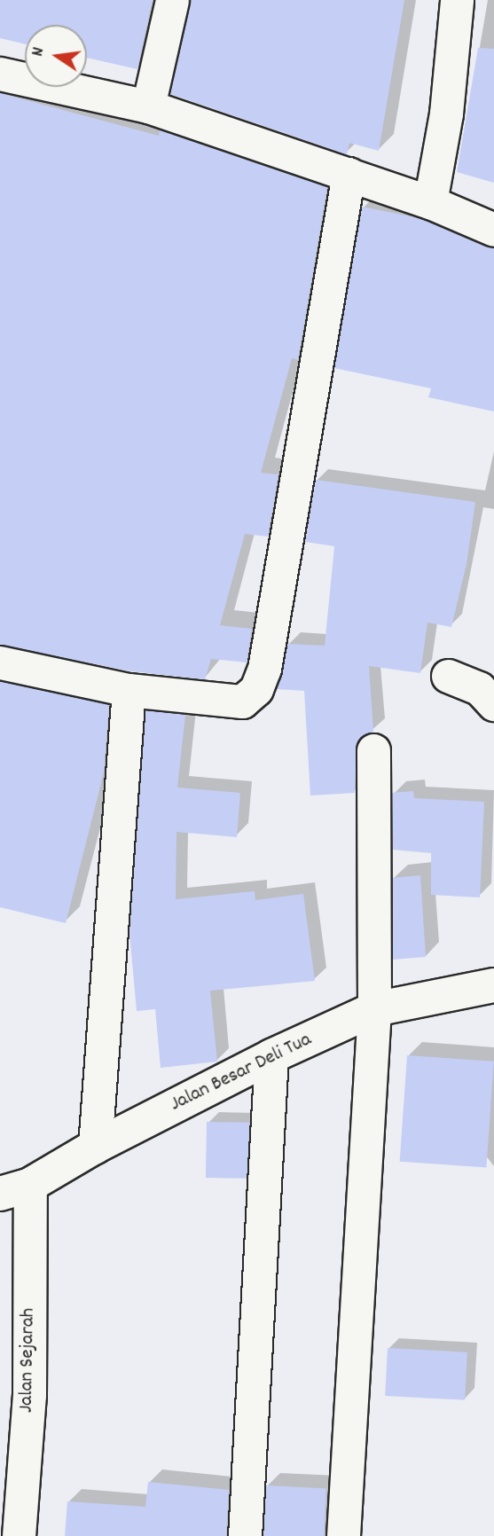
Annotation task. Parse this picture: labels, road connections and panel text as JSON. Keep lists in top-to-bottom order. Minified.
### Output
{"streets":{"main road":["Jalan Besar Deli Tua"],"street":["Jalan Sejarah"]},"crossings":[["Jalan Besar Deli Tua","Jalan Sejarah"]],"north":"left"}
